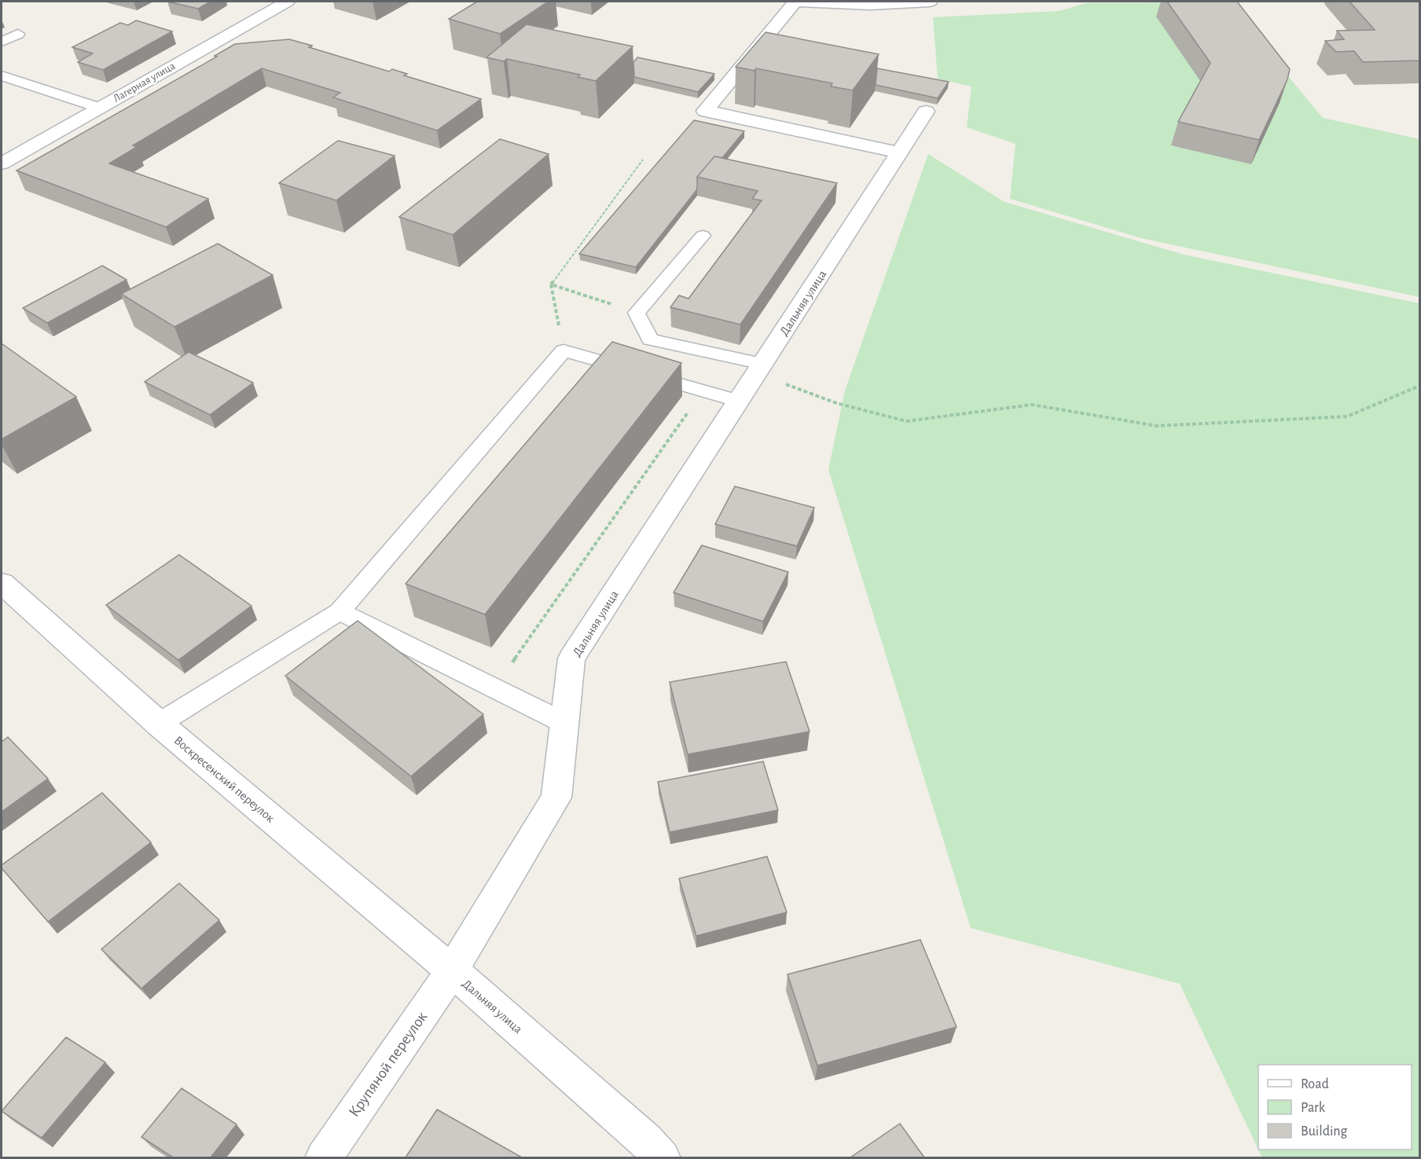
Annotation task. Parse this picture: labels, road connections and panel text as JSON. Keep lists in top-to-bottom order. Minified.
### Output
{"streets":{"street":["Лагерная улица","Дальняя улица","Воскресенский переулок","Крупяной переулок"]},"crossings":[["Дальняя улица","Воскресенский переулок"],["Дальняя улица","Крупяной переулок"],["Воскресенский переулок","Крупяной переулок"]],"legend":["Road","Park","Building"]}
